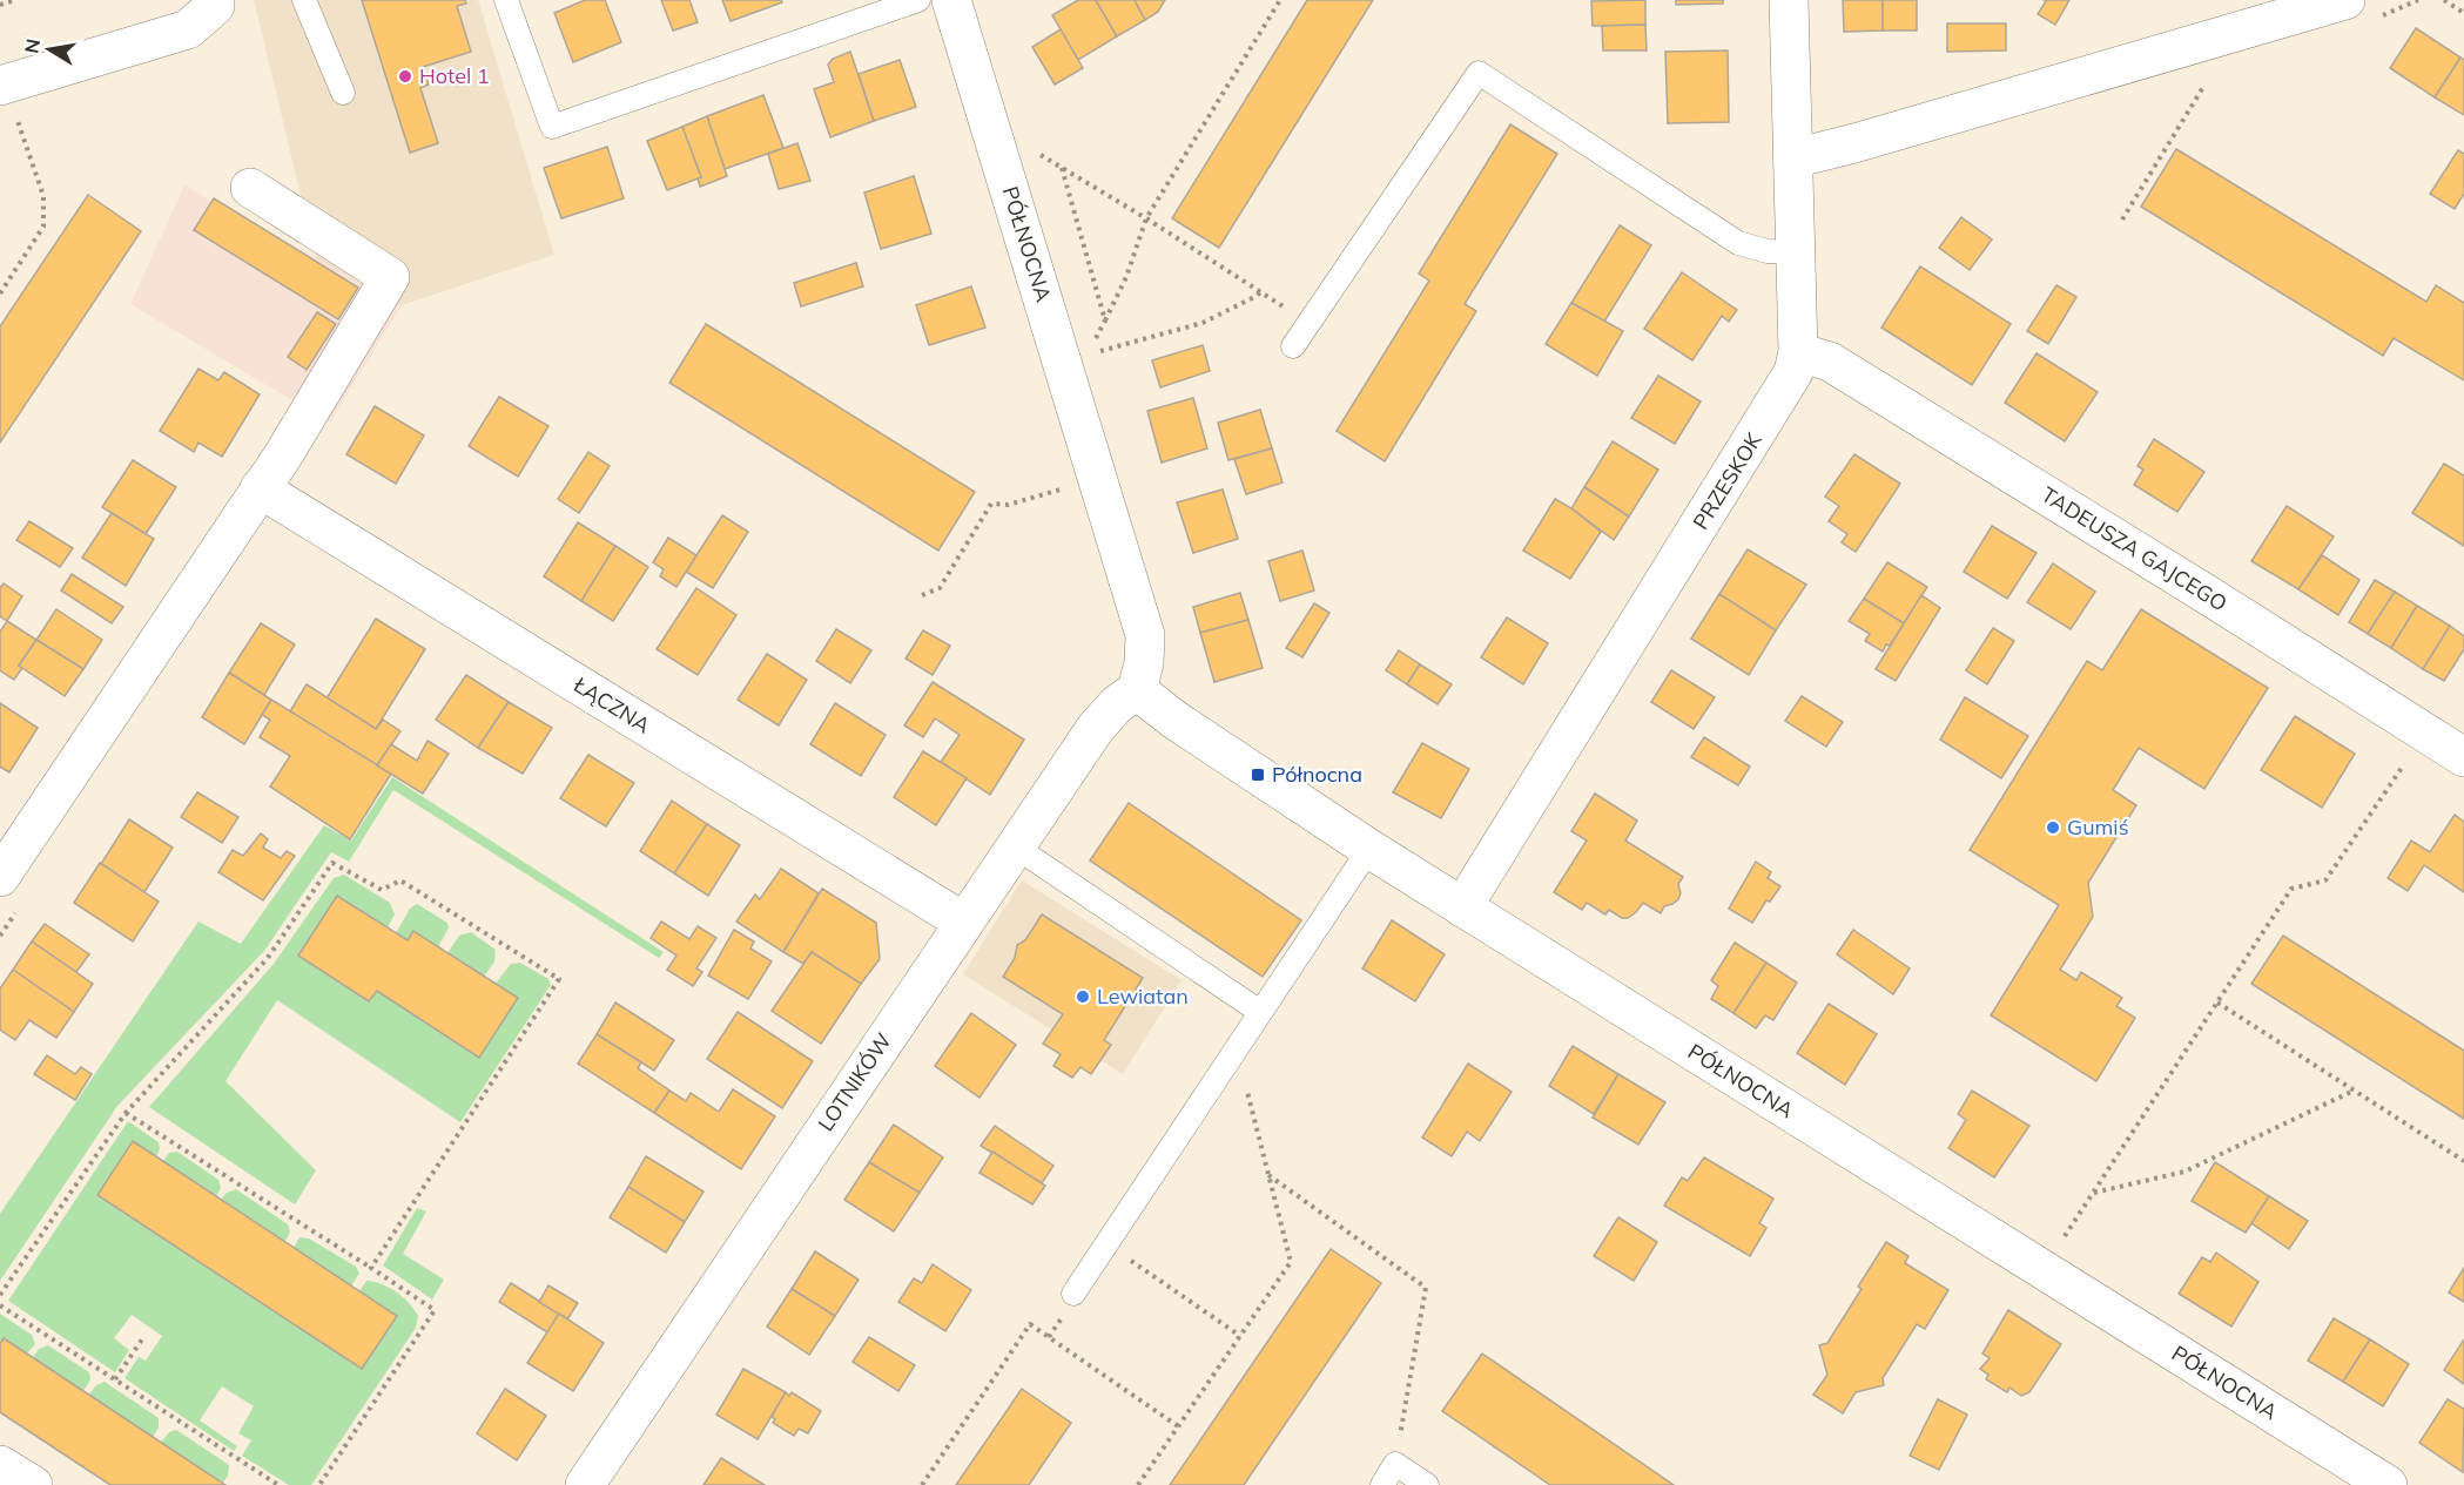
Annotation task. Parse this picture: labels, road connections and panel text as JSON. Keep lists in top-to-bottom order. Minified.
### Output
{"streets":{"street":["PÓŁNOCNA","PRZESKOK","TADEUSZA GAJCEGO","ŁĄCZNA","LOTNIKÓW"]},"crossings":[["PÓŁNOCNA","PRZESKOK"],["PÓŁNOCNA","LOTNIKÓW"],["PRZESKOK","TADEUSZA GAJCEGO"],["ŁĄCZNA","LOTNIKÓW"]],"places":{"other":["Hotel 1","Gumiś","Lewiatan"],"transit":["Północna"]},"north":"left"}
